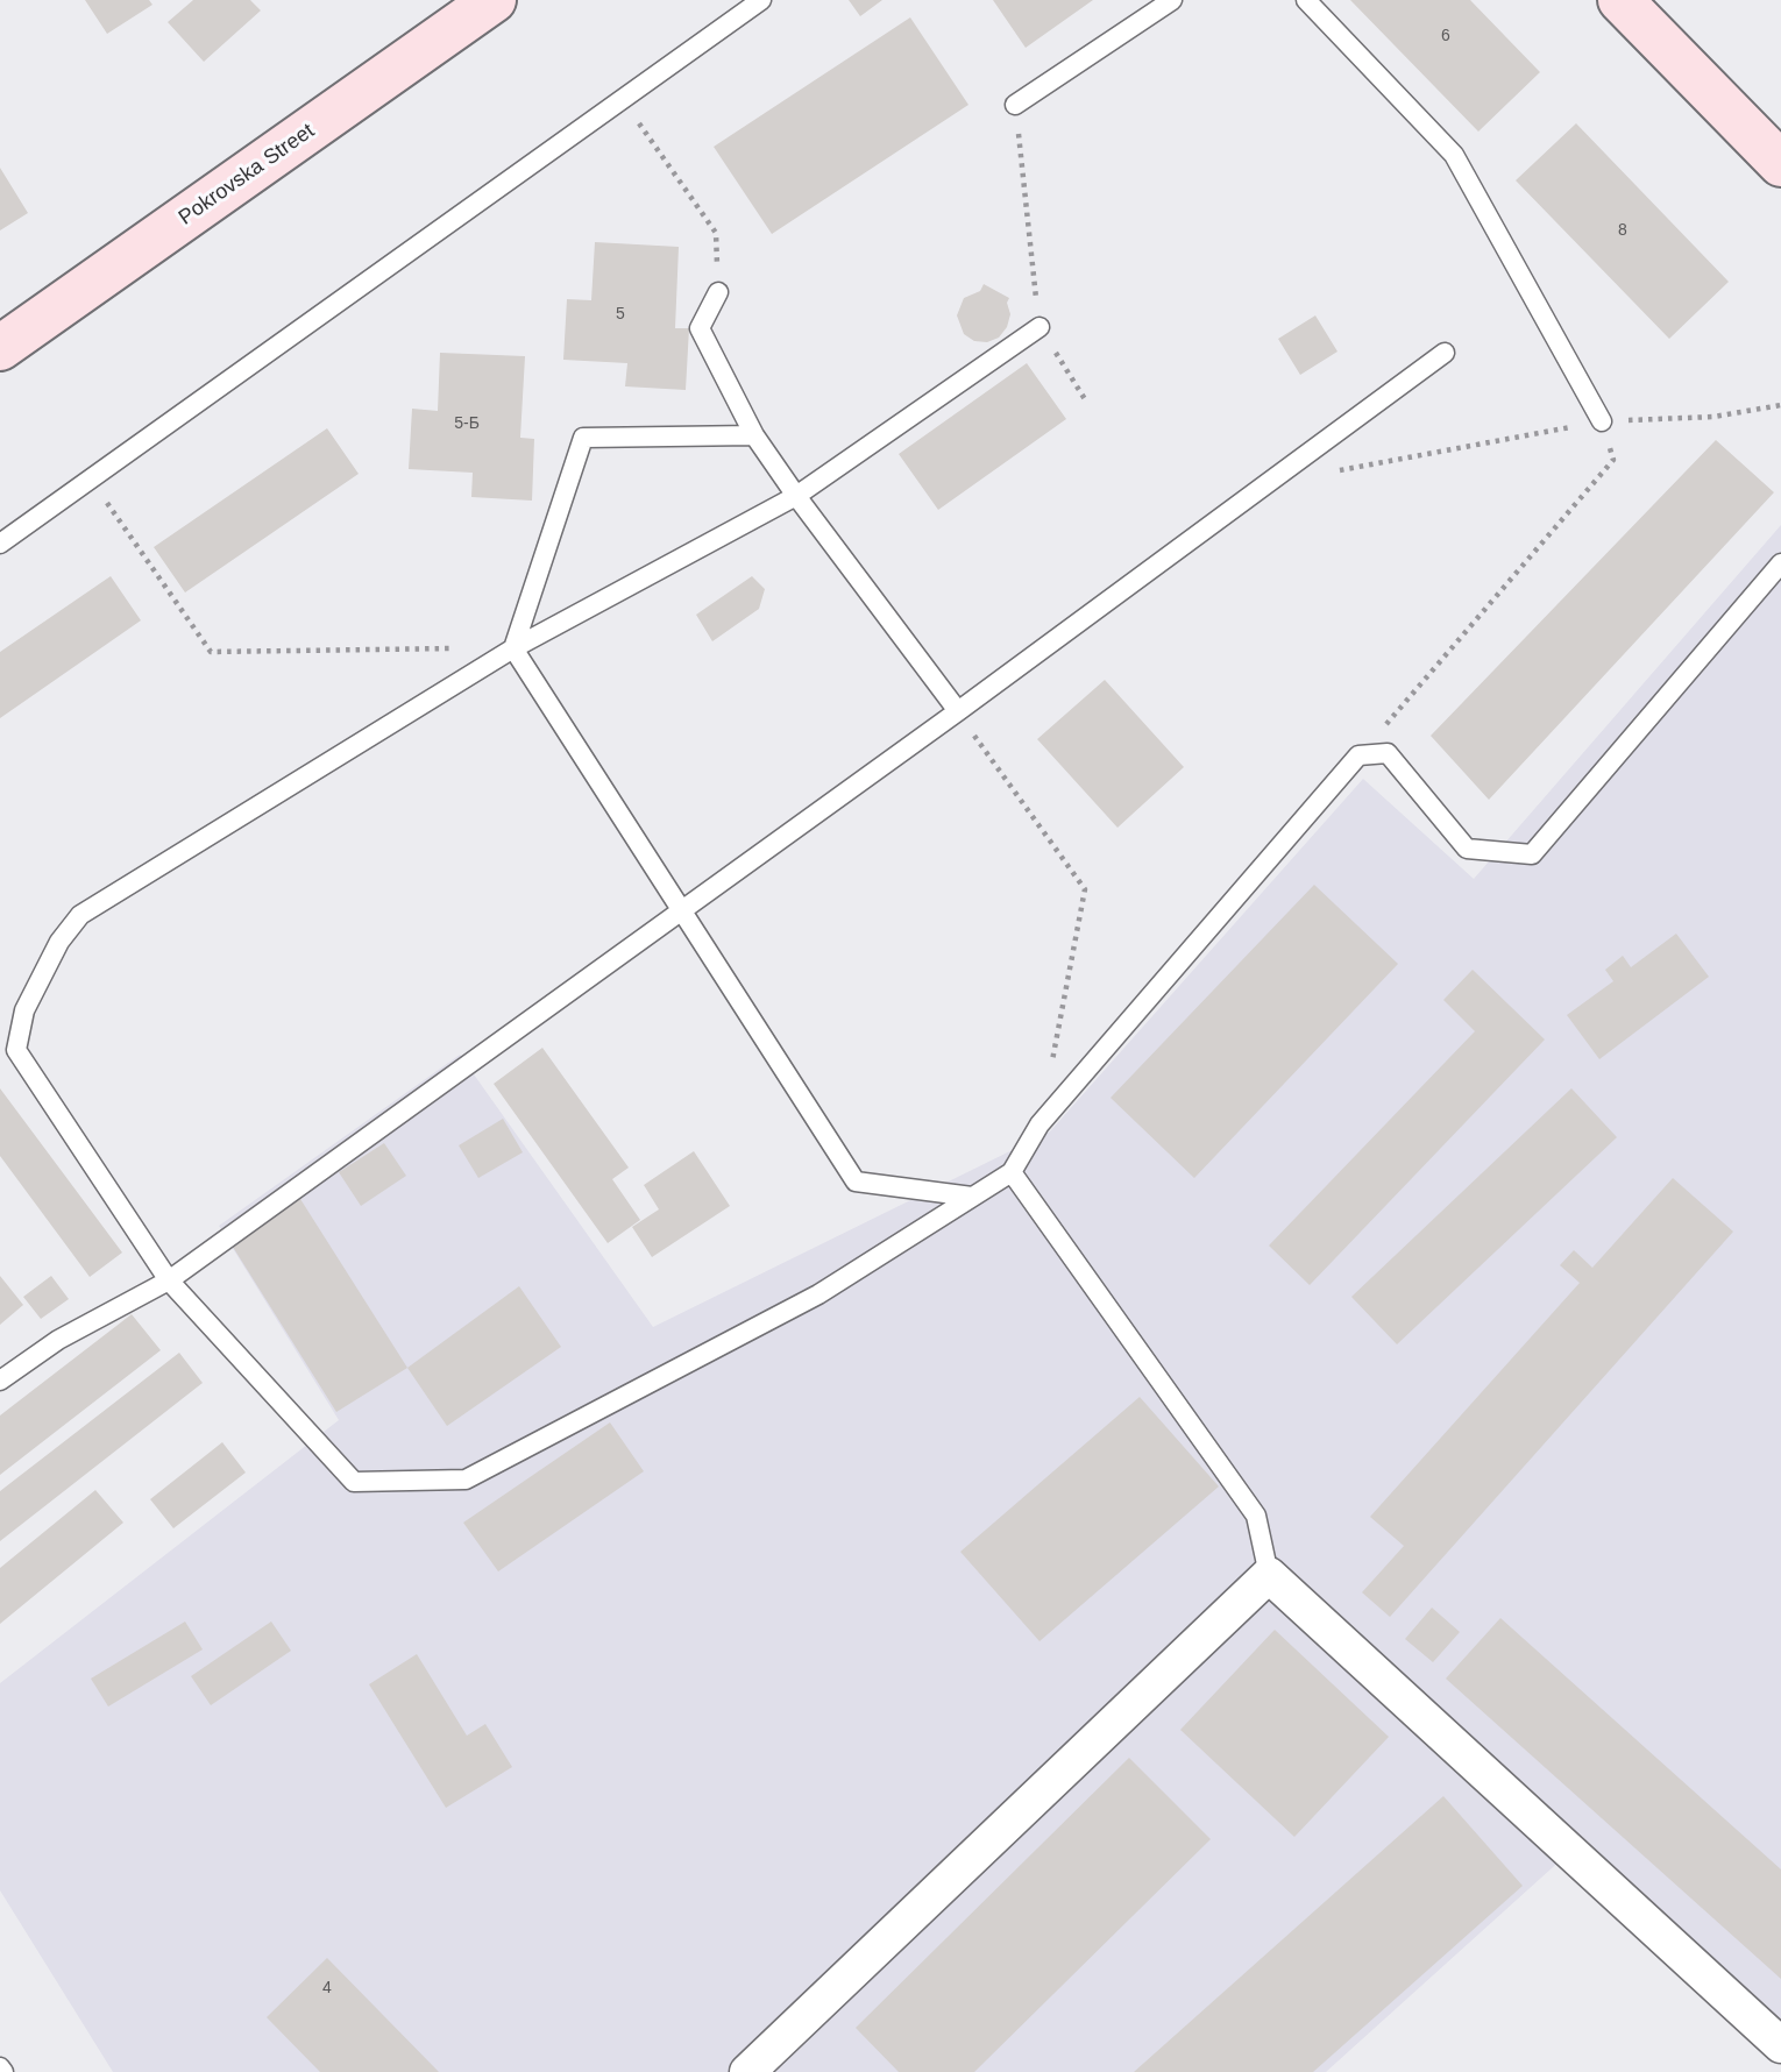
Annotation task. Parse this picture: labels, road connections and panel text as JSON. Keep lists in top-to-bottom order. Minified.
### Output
{"streets":{"street":["Pokrovska Street"]},"house_numbers":["6","8","5","5-Б","4"]}
